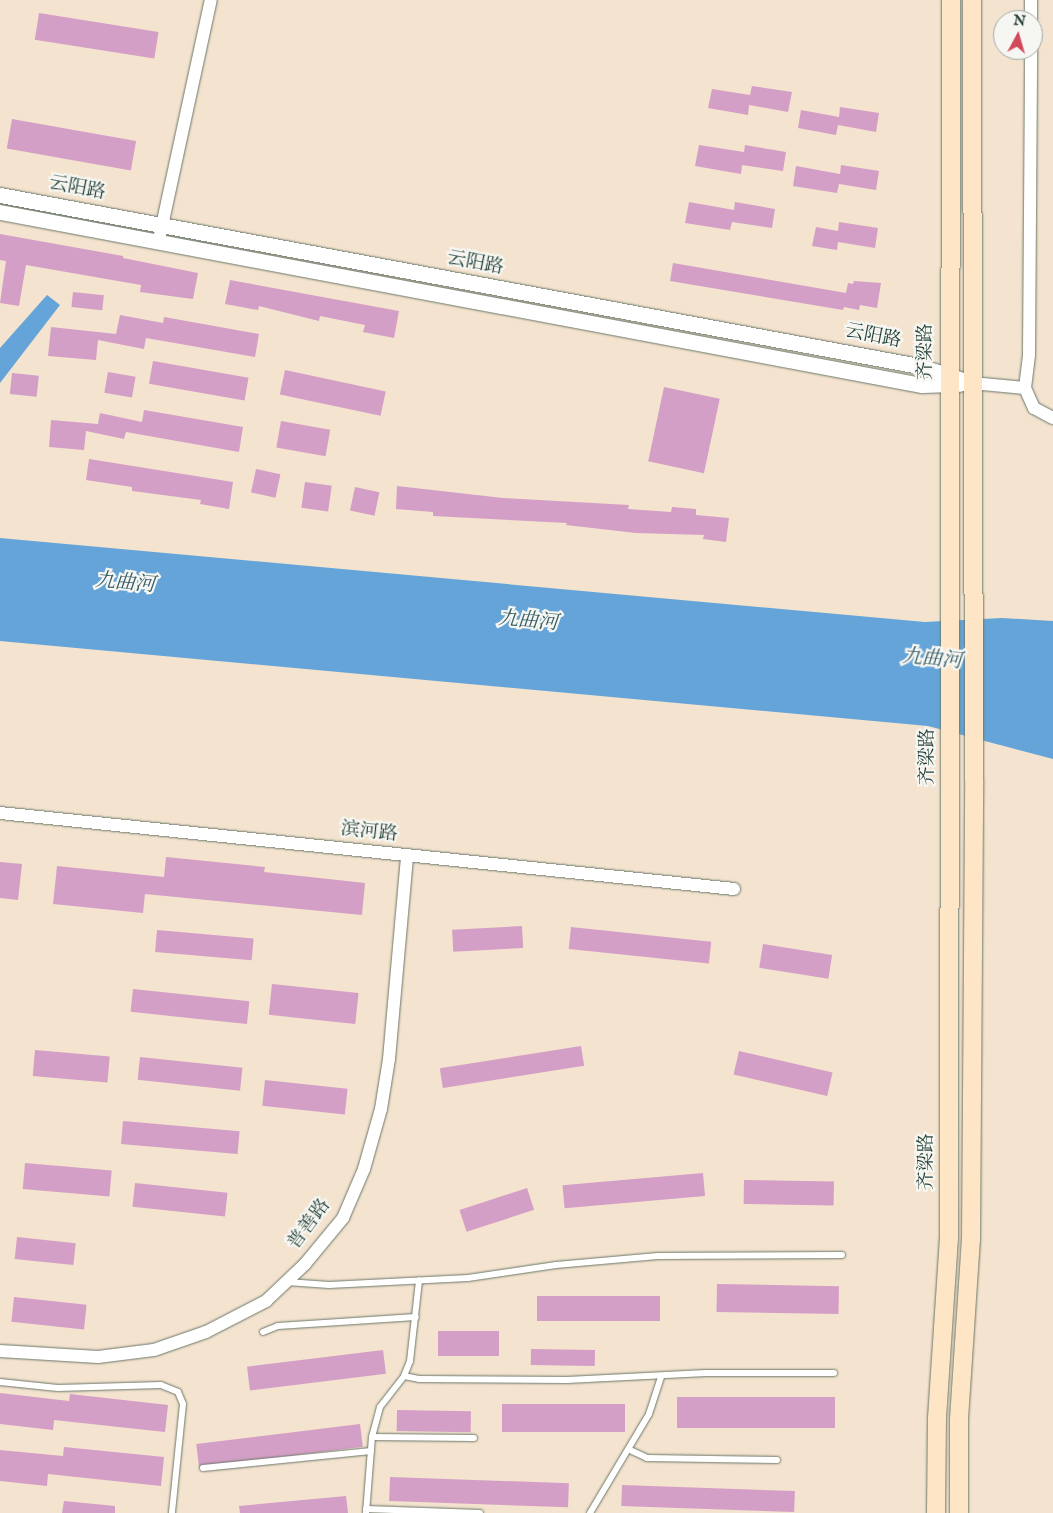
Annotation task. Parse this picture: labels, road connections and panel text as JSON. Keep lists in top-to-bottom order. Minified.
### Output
{"streets":{"main road":["齐梁路"],"street":["云阳路","滨河路","普善路"]},"crossings":[["云阳路","齐梁路"],["滨河路","普善路"]],"water":["九曲河"],"north":"top"}
